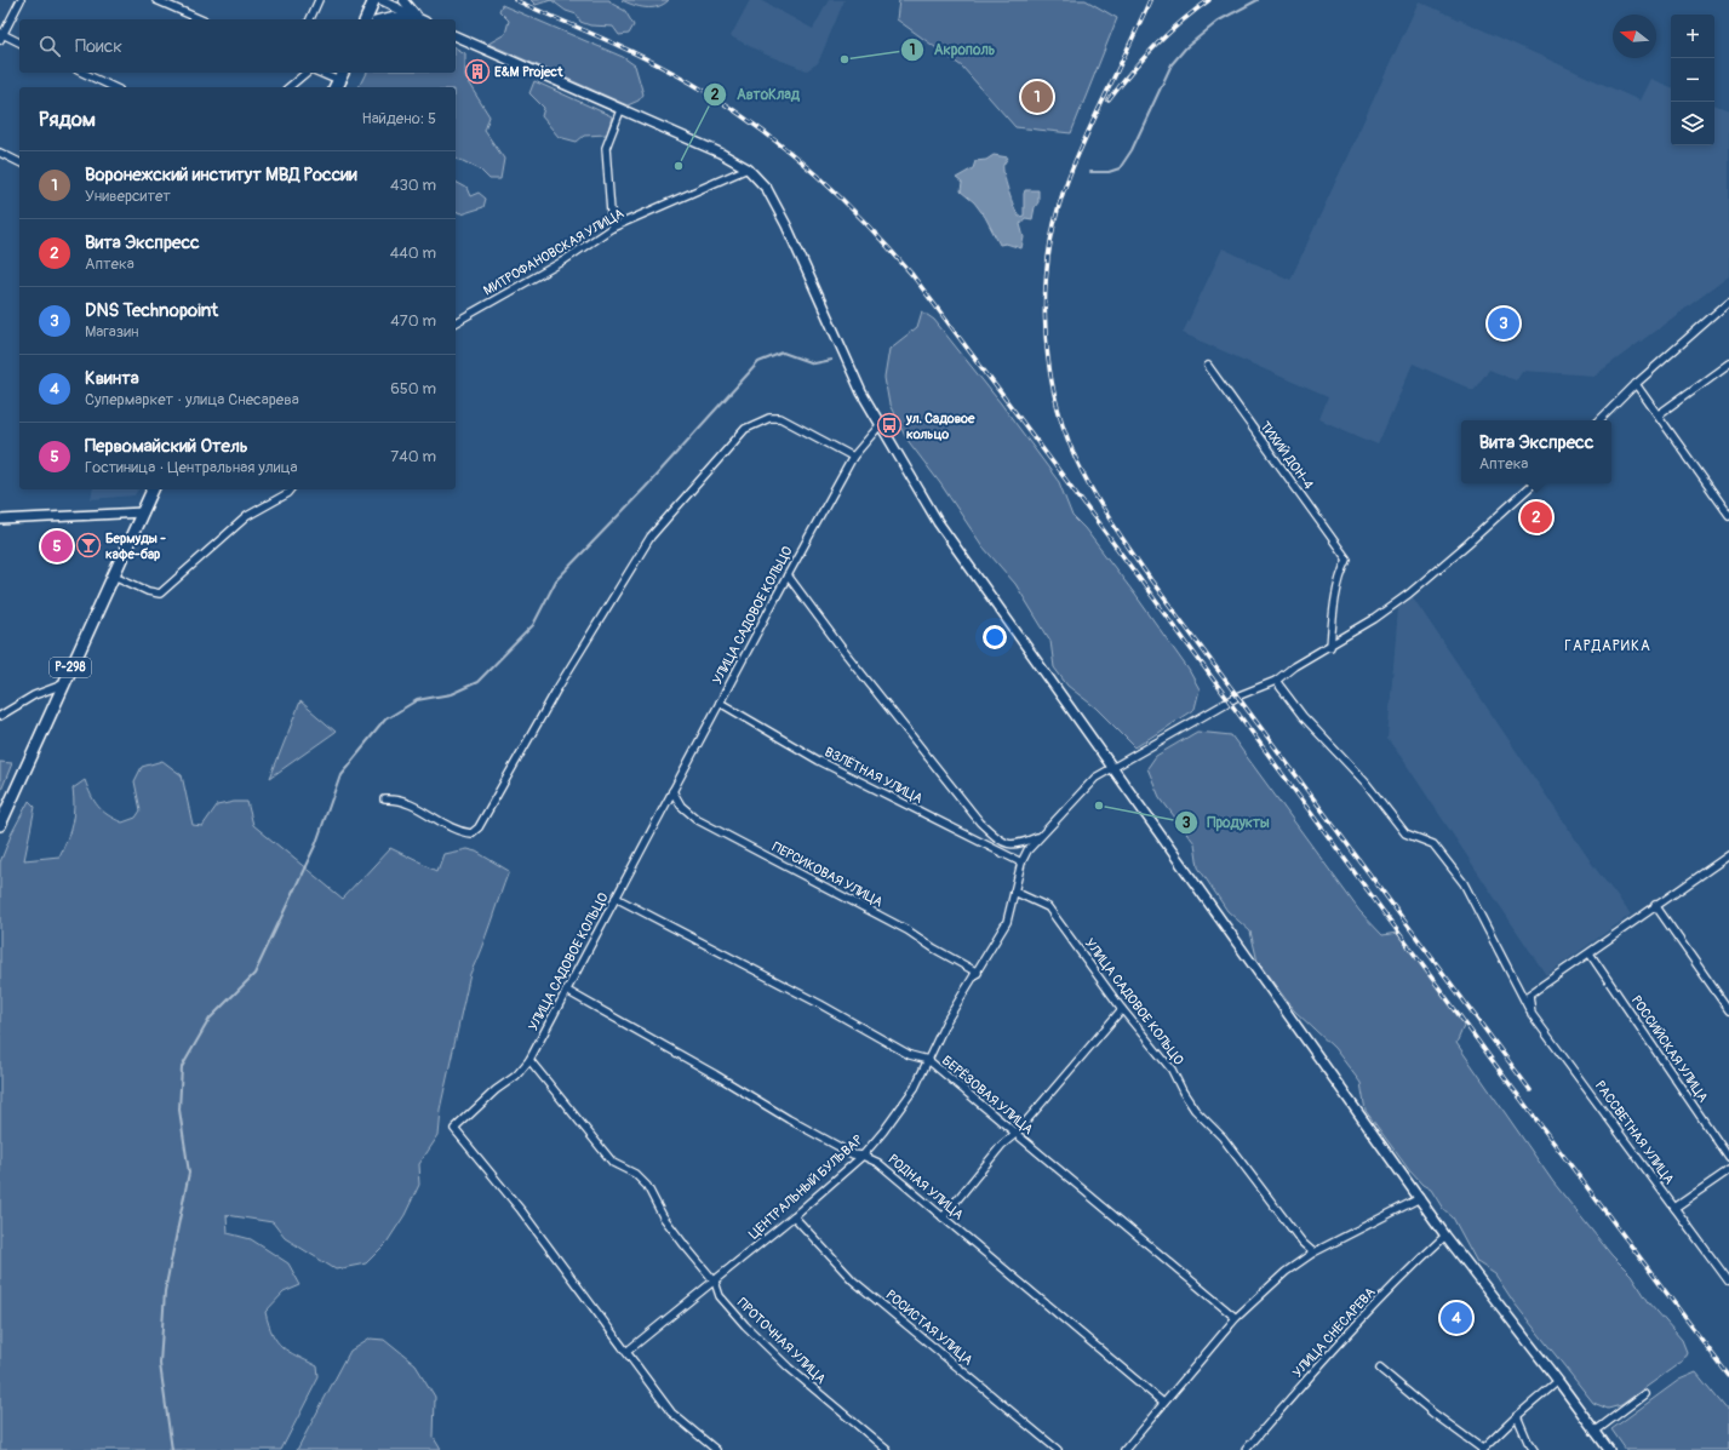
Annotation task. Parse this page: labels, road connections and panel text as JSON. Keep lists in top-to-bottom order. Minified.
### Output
{"streets":{"highway":["Р-298"],"street":["МИТРОФАНОВСКАЯ УЛИЦА","ТИХИЙ ДОН-4","УЛИЦА САДОВОЕ КОЛЬЦО","ВЗЛЁТНАЯ УЛИЦА","ПЕРСИКОВАЯ УЛИЦА","РОССИЙСКАЯ УЛИЦА","БЕРЁЗОВАЯ УЛИЦА","РАССВЕТНАЯ УЛИЦА","ЦЕНТРАЛЬНЫЙ БУЛЬВАР","РОДНАЯ УЛИЦА","РОСИСТАЯ УЛИЦА","УЛИЦА СНЕСАРЕВА","ПРОТОЧНАЯ УЛИЦА"]},"crossings":[["ТИХИЙ ДОН-4","ЦЕНТРАЛЬНЫЙ БУЛЬВАР"],["УЛИЦА САДОВОЕ КОЛЬЦО","ВЗЛЁТНАЯ УЛИЦА"],["УЛИЦА САДОВОЕ КОЛЬЦО","ПЕРСИКОВАЯ УЛИЦА"],["УЛИЦА САДОВОЕ КОЛЬЦО","БЕРЁЗОВАЯ УЛИЦА"],["УЛИЦА САДОВОЕ КОЛЬЦО","ЦЕНТРАЛЬНЫЙ БУЛЬВАР"],["УЛИЦА САДОВОЕ КОЛЬЦО","РОДНАЯ УЛИЦА"],["УЛИЦА САДОВОЕ КОЛЬЦО","ПРОТОЧНАЯ УЛИЦА"],["ВЗЛЁТНАЯ УЛИЦА","ЦЕНТРАЛЬНЫЙ БУЛЬВАР"],["ПЕРСИКОВАЯ УЛИЦА","ЦЕНТРАЛЬНЫЙ БУЛЬВАР"],["РОССИЙСКАЯ УЛИЦА","РАССВЕТНАЯ УЛИЦА"],["БЕРЁЗОВАЯ УЛИЦА","ЦЕНТРАЛЬНЫЙ БУЛЬВАР"],["ЦЕНТРАЛЬНЫЙ БУЛЬВАР","РОДНАЯ УЛИЦА"],["ЦЕНТРАЛЬНЫЙ БУЛЬВАР","РОСИСТАЯ УЛИЦА"],["ЦЕНТРАЛЬНЫЙ БУЛЬВАР","ПРОТОЧНАЯ УЛИЦА"]],"districts":["ГАРДАРИКА"],"places":{"other":["Акрополь","АвтоКлад","Продукты"],"building":["E&M Project"],"bus stop":["ул. Садовое кольцо"],"bar":["Бермуды - кафе-бар"]},"north":"left","page":{"map_buttons":["+","−"],"search":"Поиск","pins":["1","3","2","5","4"],"heading":["Рядом","Найдено: 5"],"list":[{"mark":"1","name":"Воронежский институт МВД России","note":"Университет","value":"430 m"},{"mark":"2","name":"Вита Экспресс","note":"Аптека","value":"440 m"},{"mark":"3","name":"DNS Technopoint","note":"Магазин","value":"470 m"},{"mark":"4","name":"Квинта","note":"Супермаркет · улица Снесарева","value":"650 m"},{"mark":"5","name":"Первомайский Отель","note":"Гостиница · Центральная улица","value":"740 m"}],"popup":["Вита Экспресс","Аптека"]}}
